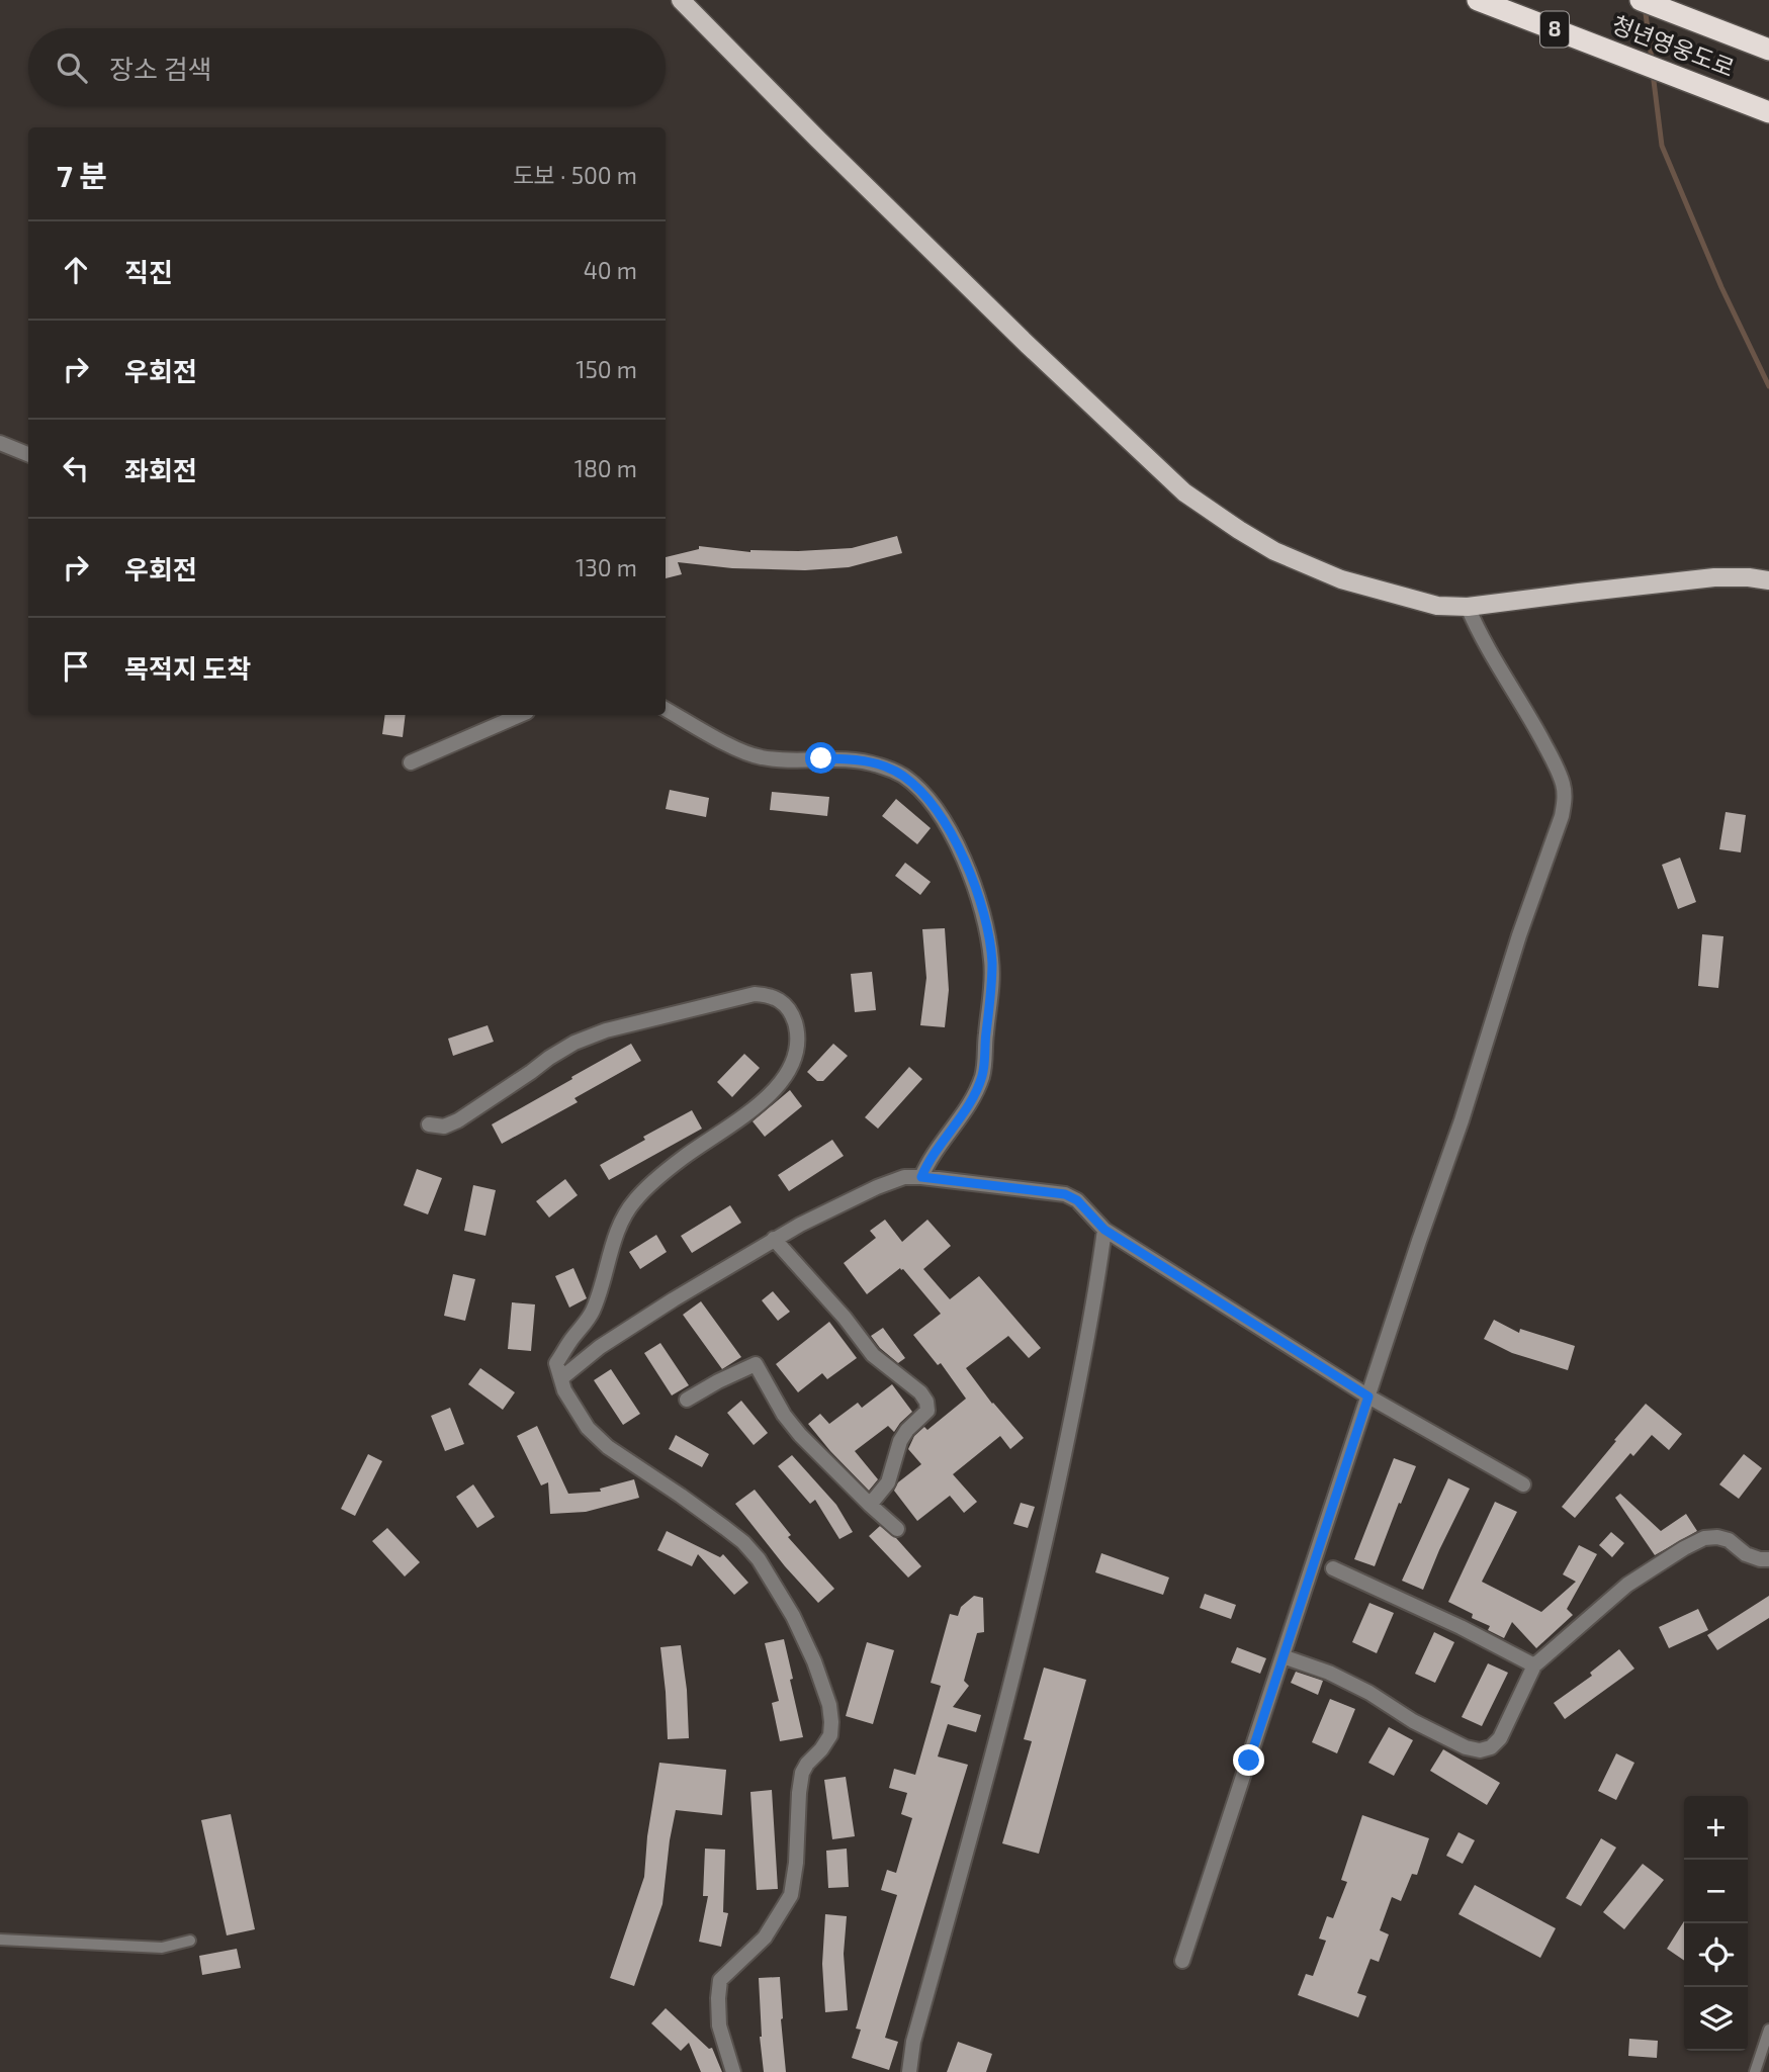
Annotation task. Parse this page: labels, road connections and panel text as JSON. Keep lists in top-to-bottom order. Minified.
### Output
{"streets":{"highway":["8","청년영웅도로"]},"page":{"search":"장소 검색","heading":["7 분","도보 · 500 m"],"list":[["직진","40 m"],["우회전","150 m"],["좌회전","180 m"],["우회전","130 m"],"목적지 도착"],"map_buttons":["+","−"]}}
